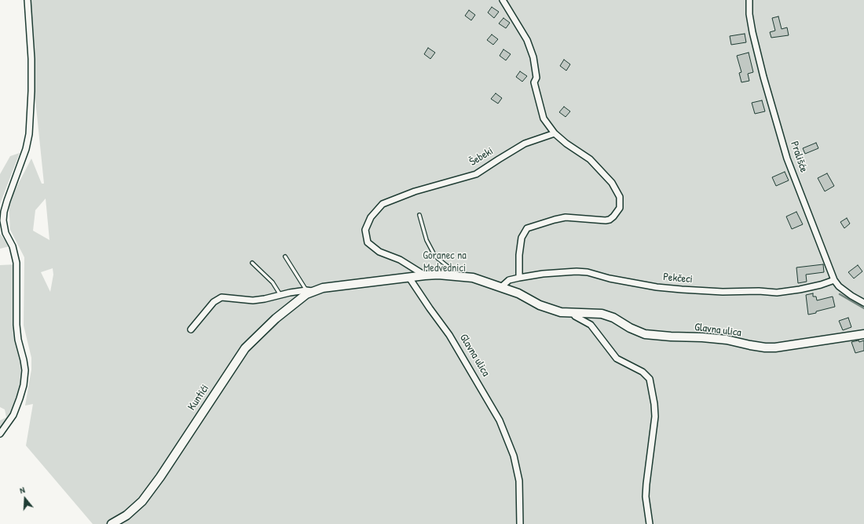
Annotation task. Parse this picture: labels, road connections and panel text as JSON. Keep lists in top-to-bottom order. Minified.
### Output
{"streets":{"street":["Šebeki","Prališće","Pekčeci","Glavna ulica","Kuntići"]},"crossings":[["Šebeki","Glavna ulica"],["Šebeki","Kuntići"],["Prališće","Pekčeci"],["Pekčeci","Glavna ulica"],["Glavna ulica","Kuntići"]],"parks":["Goranec na Medvednici"],"north":"top"}
